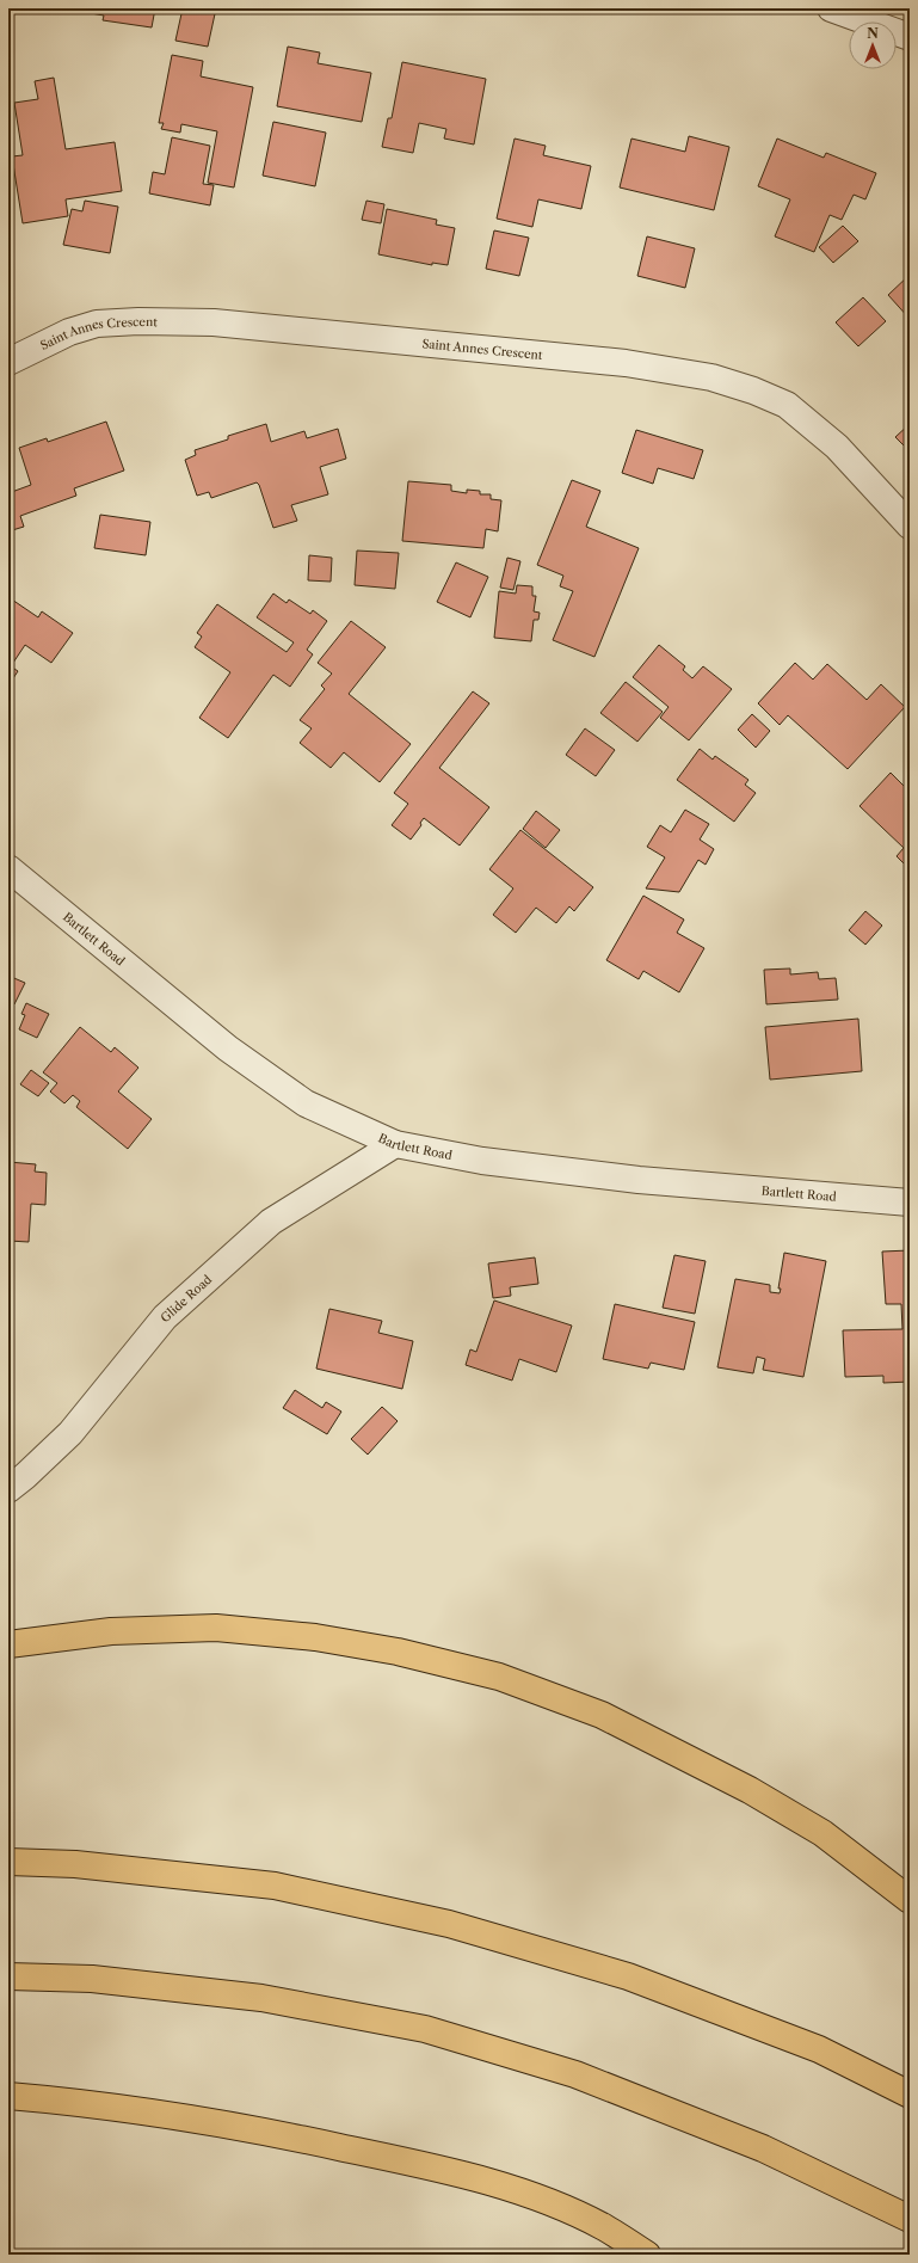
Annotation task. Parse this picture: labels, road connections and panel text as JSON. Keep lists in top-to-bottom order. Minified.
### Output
{"streets":{"street":["Saint Annes Crescent","Bartlett Road","Glide Road"]},"crossings":[["Bartlett Road","Glide Road"]],"north":"top"}
